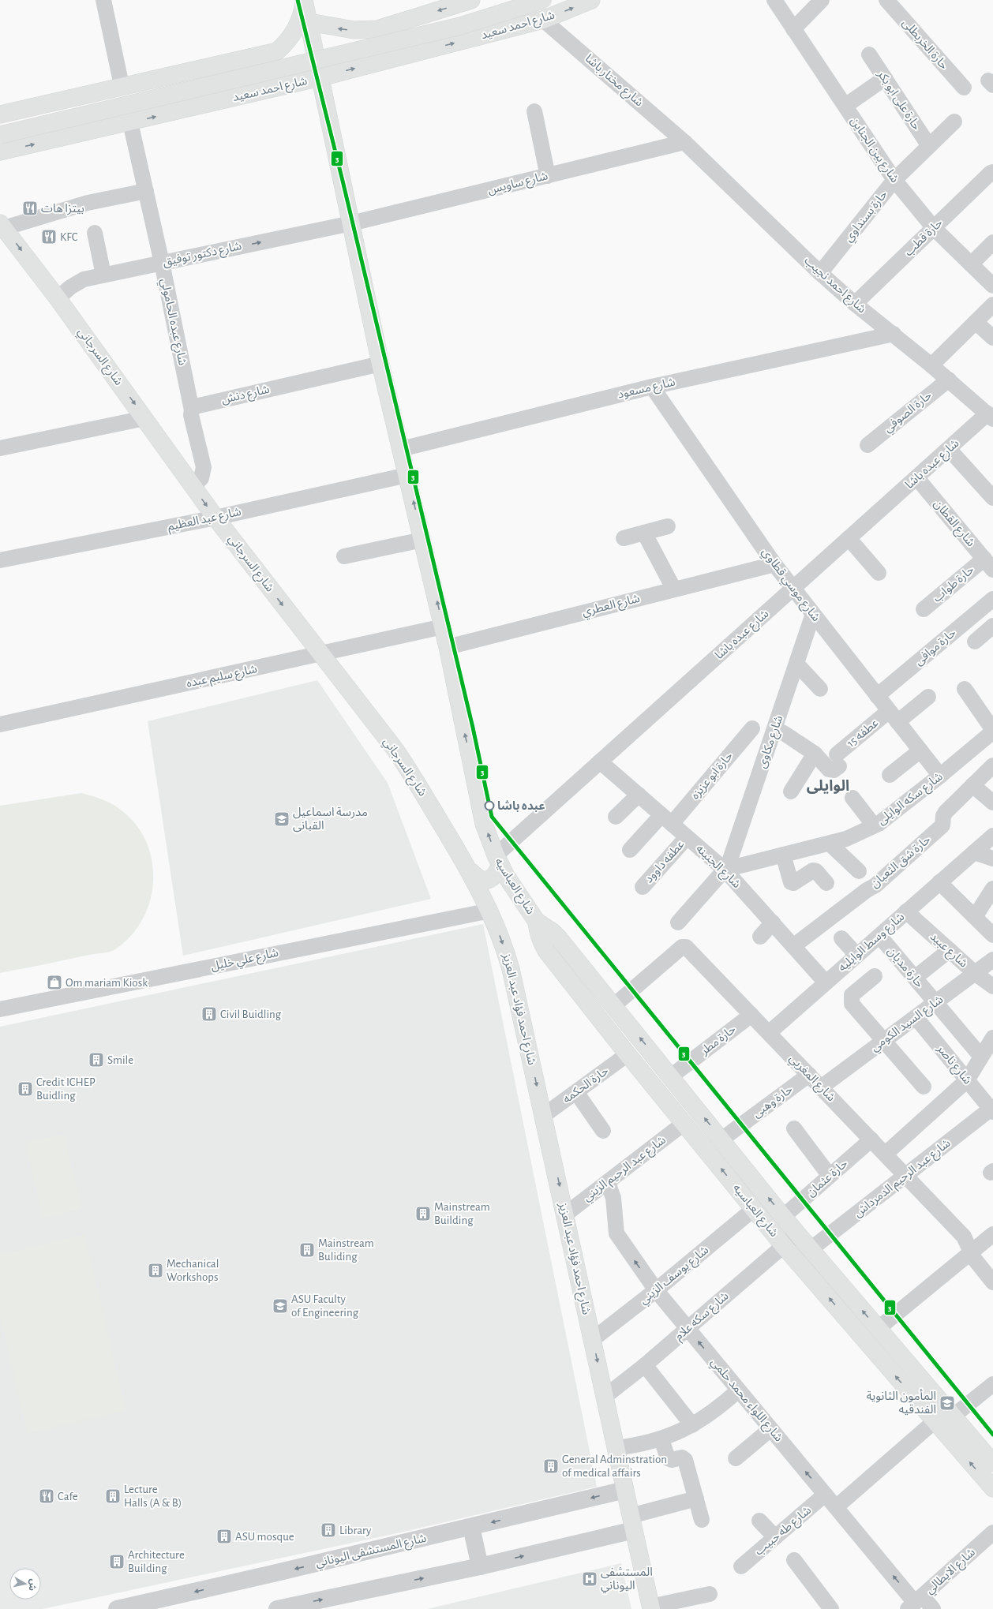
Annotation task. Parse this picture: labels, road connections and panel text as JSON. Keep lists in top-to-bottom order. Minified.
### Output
{"streets":{"main road":["شارع احمد سعيد","شارع السرجاني","شارع العباسيه","شارع احمد فؤاد عبد العزيز"],"street":["حارة الخربطلى","شارع مختار باشا","حارة على ابو بكر","شارع بين الجناين","شارع ساويس","حارة بسنداوي","حارة قطب","شارع دكتور توفيق","شارع احمد نجيب","شارع عبده الحامولي","شارع مسعود","شارع دنش","حارة الصوفي","شارع عبده باشا","شارع عبد العظيم","شارع القطان","حارة طواب","شارع موسي قطاوي","شارع العطري","حارة موافى","شارع سليم عبده","عطفه 15","شارع مكاوى","حارة ابو عزيزه","شارع سكه الوايلى","عطفه داوود","حارة شق الثعبان","شارع الجنينه","شارع وسط الوايليه","شارع عبيد","شارع علي خليل","حارة مديان","شارع السيد الكومي","حارة مطر","شارع ناصر","شارع المغربي","حارة الحكمه","حارة وهبى","شارع عبد الرحيم الزيني","حارة عثمان","شارع عبد الرحيم الدمرداش","شارع يوسف الزيني","شارع سكه علام","شارع اللواء محمد حلمي","شارع طه حبيب","شارع المستشفى اليوناني","شارع الايطالي"]},"crossings":[["شارع احمد سعيد","شارع مختار باشا"],["شارع احمد سعيد","شارع عبده الحامولي"],["شارع احمد سعيد","شارع العباسيه"],["شارع مختار باشا","شارع ساويس"],["شارع مختار باشا","شارع احمد نجيب"],["حارة على ابو بكر","حارة بسنداوي"],["شارع بين الجناين","حارة بسنداوي"],["شارع بين الجناين","حارة قطب"],["شارع ساويس","شارع دكتور توفيق"],["شارع ساويس","شارع احمد نجيب"],["شارع ساويس","شارع العباسيه"],["حارة بسنداوي","شارع احمد نجيب"],["حارة قطب","شارع احمد نجيب"],["شارع دكتور توفيق","شارع عبده الحامولي"],["شارع دكتور توفيق","شارع السرجاني"],["شارع دكتور توفيق","شارع العباسيه"],["شارع احمد نجيب","شارع مسعود"],["شارع احمد نجيب","حارة الصوفي"],["شارع احمد نجيب","شارع عبده باشا"],["شارع عبده الحامولي","شارع دنش"],["شارع السرجاني","شارع عبد العظيم"],["شارع السرجاني","شارع سليم عبده"],["شارع السرجاني","شارع علي خليل"],["شارع السرجاني","شارع احمد فؤاد عبد العزيز"],["شارع مسعود","شارع موسي قطاوي"],["شارع مسعود","شارع العباسيه"],["شارع دنش","شارع العباسيه"],["شارع عبده باشا","شارع القطان"],["شارع عبده باشا","شارع موسي قطاوي"],["شارع عبده باشا","شارع الجنينه"],["شارع عبده باشا","شارع العباسيه"],["شارع عبد العظيم","شارع العباسيه"],["شارع القطان","حارة طواب"],["شارع موسي قطاوي","شارع العطري"],["شارع موسي قطاوي","حارة موافى"],["شارع موسي قطاوي","عطفه 15"],["شارع موسي قطاوي","شارع مكاوى"],["شارع موسي قطاوي","شارع سكه الوايلى"],["شارع العطري","شارع العباسيه"],["شارع سليم عبده","شارع العباسيه"],["شارع مكاوى","شارع سكه الوايلى"],["شارع مكاوى","شارع الجنينه"],["حارة ابو عزيزه","شارع الجنينه"],["شارع سكه الوايلى","شارع الجنينه"],["عطفه داوود","شارع الجنينه"],["حارة شق الثعبان","شارع الجنينه"],["شارع الجنينه","شارع وسط الوايليه"],["شارع العباسيه","حارة مطر"],["شارع العباسيه","شارع المغربي"],["شارع العباسيه","حارة الحكمه"],["شارع العباسيه","حارة وهبى"],["شارع العباسيه","شارع عبد الرحيم الزيني"],["شارع العباسيه","حارة عثمان"],["شارع العباسيه","شارع عبد الرحيم الدمرداش"],["شارع العباسيه","شارع يوسف الزيني"],["شارع العباسيه","شارع سكه علام"],["شارع وسط الوايليه","شارع عبيد"],["شارع وسط الوايليه","حارة مديان"],["شارع وسط الوايليه","شارع المغربي"],["شارع عبيد","شارع السيد الكومي"],["شارع علي خليل","شارع احمد فؤاد عبد العزيز"],["حارة مديان","شارع السيد الكومي"],["شارع احمد فؤاد عبد العزيز","حارة الحكمه"],["شارع احمد فؤاد عبد العزيز","شارع عبد الرحيم الزيني"],["شارع احمد فؤاد عبد العزيز","شارع يوسف الزيني"],["شارع احمد فؤاد عبد العزيز","شارع سكه علام"],["شارع احمد فؤاد عبد العزيز","شارع المستشفى اليوناني"],["شارع السيد الكومي","شارع ناصر"],["شارع السيد الكومي","شارع المغربي"],["حارة مطر","شارع المغربي"],["شارع ناصر","شارع عبد الرحيم الدمرداش"],["شارع المغربي","حارة وهبى"],["شارع المغربي","حارة عثمان"],["شارع المغربي","شارع عبد الرحيم الدمرداش"],["شارع عبد الرحيم الزيني","شارع اللواء محمد حلمي"],["شارع يوسف الزيني","شارع اللواء محمد حلمي"],["شارع سكه علام","شارع اللواء محمد حلمي"],["شارع اللواء محمد حلمي","شارع طه حبيب"],["شارع اللواء محمد حلمي","شارع الايطالي"]],"one_way":["شارع دكتور توفيق","شارع السرجاني","شارع احمد فؤاد عبد العزيز"],"districts":["الوايلى"],"places":{"restaurant":["بيتزا هات","KFC","Cafe"],"other":["عبده باشا"],"school or university":["مدرسة اسماعيل القبانى","ASU Faculty of Engineering","المأمون الثانوية الفندقيه"],"shop":["Om mariam Kiosk"],"building":["Civil Buidling","Smile","Credit ICHEP Buidling","Mainstream Building","Mainstream Buliding","Mechanical Workshops","General Adminstration of medical affairs","Lecture Halls (A & B)","Library","ASU mosque","Architecture Building"],"hospital":["المستشفى اليوناني"]},"lines":["transit line 3"],"north":"right"}
